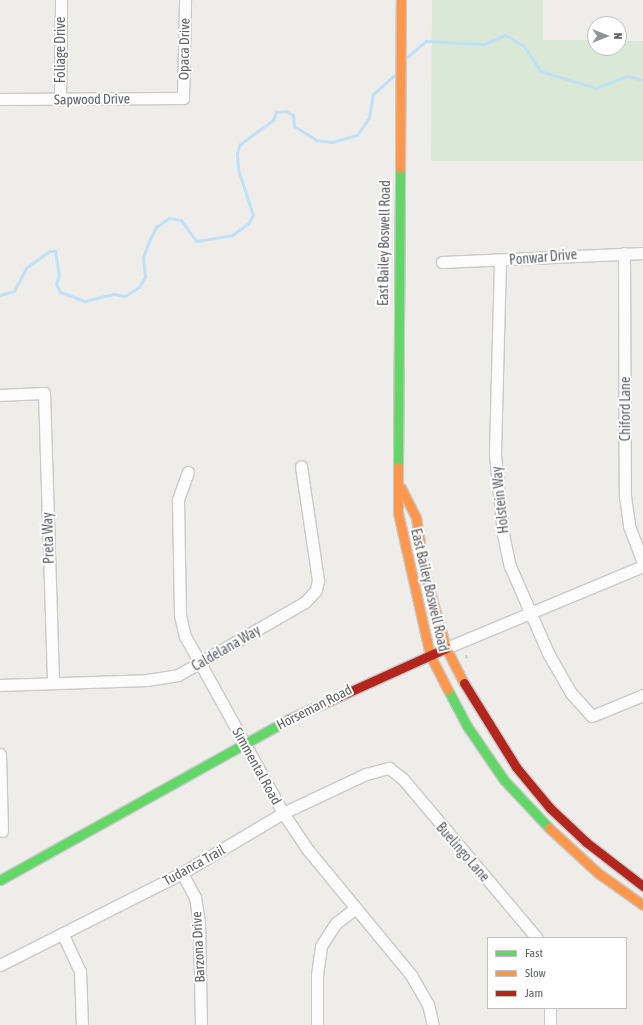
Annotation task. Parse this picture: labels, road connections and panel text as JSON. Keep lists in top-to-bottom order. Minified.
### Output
{"streets":{"street":["Opaca Drive","Foliage Drive","Sapwood Drive","East Bailey Boswell Road","Ponwar Drive","Chiford Lane","Holstein Way","Preta Way","Caldelana Way","Horseman Road","Simmental Road","Buelingo Lane","Tudanca Trail","Barzona Drive"]},"crossings":[["Opaca Drive","Sapwood Drive"],["Foliage Drive","Sapwood Drive"],["East Bailey Boswell Road","Horseman Road"],["Ponwar Drive","Chiford Lane"],["Ponwar Drive","Holstein Way"],["Holstein Way","Horseman Road"],["Preta Way","Caldelana Way"],["Caldelana Way","Simmental Road"],["Horseman Road","Simmental Road"],["Simmental Road","Tudanca Trail"],["Buelingo Lane","Tudanca Trail"],["Tudanca Trail","Barzona Drive"]],"legend":["Fast","Slow","Jam"],"north":"right"}
